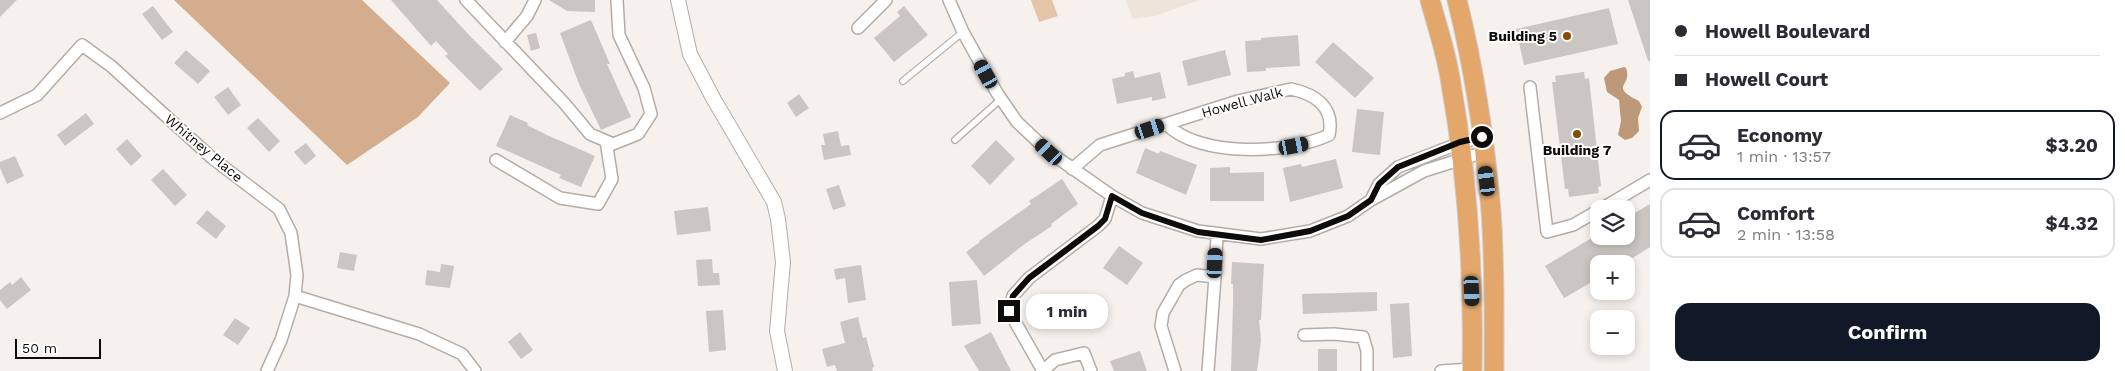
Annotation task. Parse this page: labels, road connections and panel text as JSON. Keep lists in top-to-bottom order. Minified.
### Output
{"streets":{"street":["Howell Walk","Whitney Place"]},"places":["Building 5","Building 7"],"scale_bar":"50 m","page":{"banner":["Howell Boulevard","Howell Court"],"list":[{"name":"Economy","note":"1 min · 13:57","value":"$3.20"},{"name":"Comfort","note":"2 min · 13:58","value":"$4.32"}],"map_buttons":["+","−"],"buttons":"Confirm","bubble":"1 min","scale":"50 m"}}
